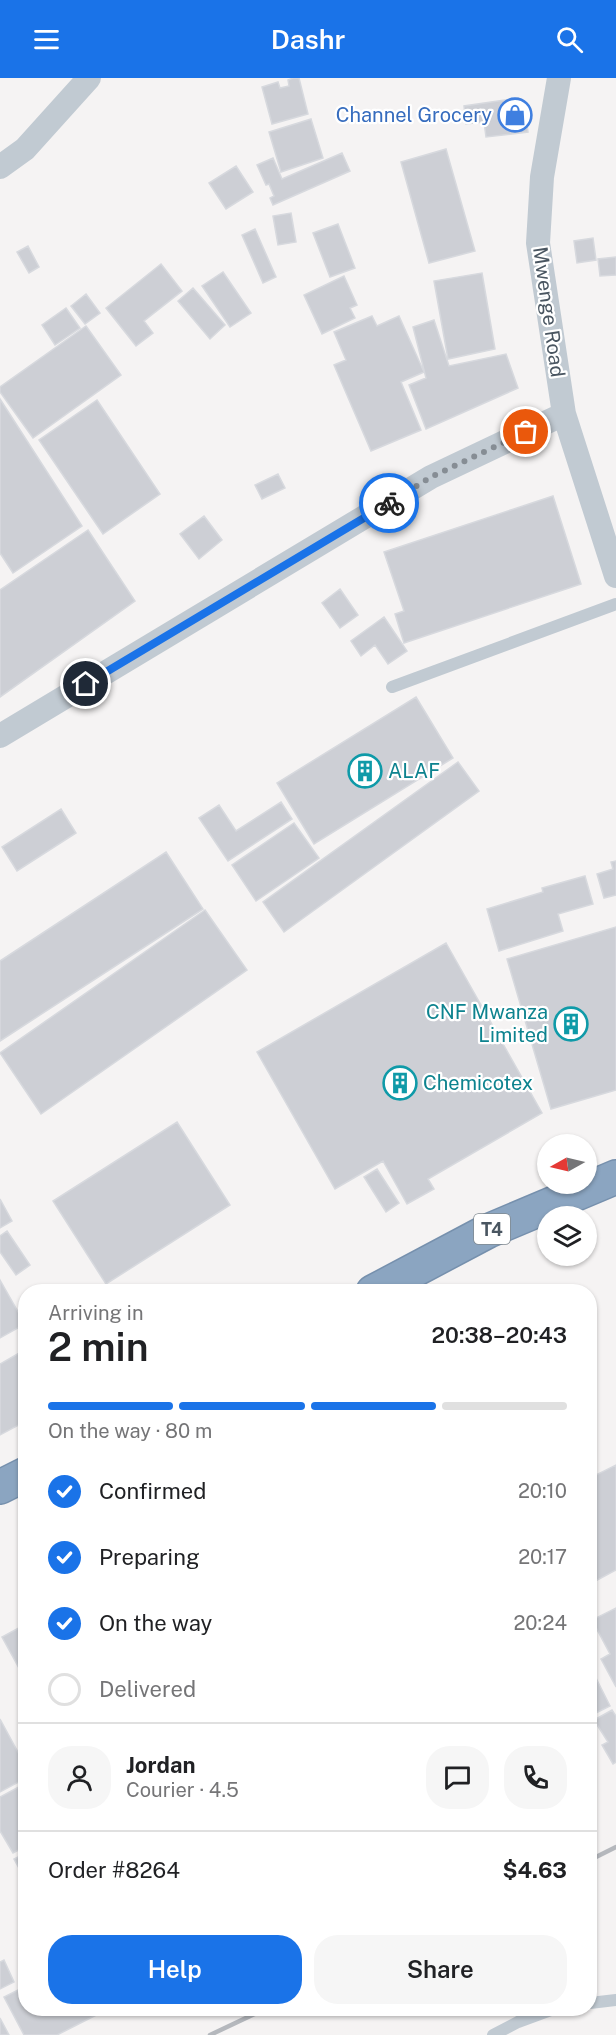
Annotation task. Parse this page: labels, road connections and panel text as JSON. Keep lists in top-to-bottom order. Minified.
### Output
{"streets":{"highway":["T4"],"street":["Mwenge Road"]},"places":{"shop":["Channel Grocery"],"building":["ALAF","CNF Mwanza Limited","Chemicotex"]},"north":"left","page":{"header":"Dashr","heading":["2 min","Arriving in","20:38–20:43"],"panel":["Jordan","Courier · 4.5","Order #8264","$4.63"],"bar":"On the way · 80 m","list":[["Confirmed","20:10"],["Preparing","20:17"],["On the way","20:24"],"Delivered"],"buttons":["Help","Share"]}}
